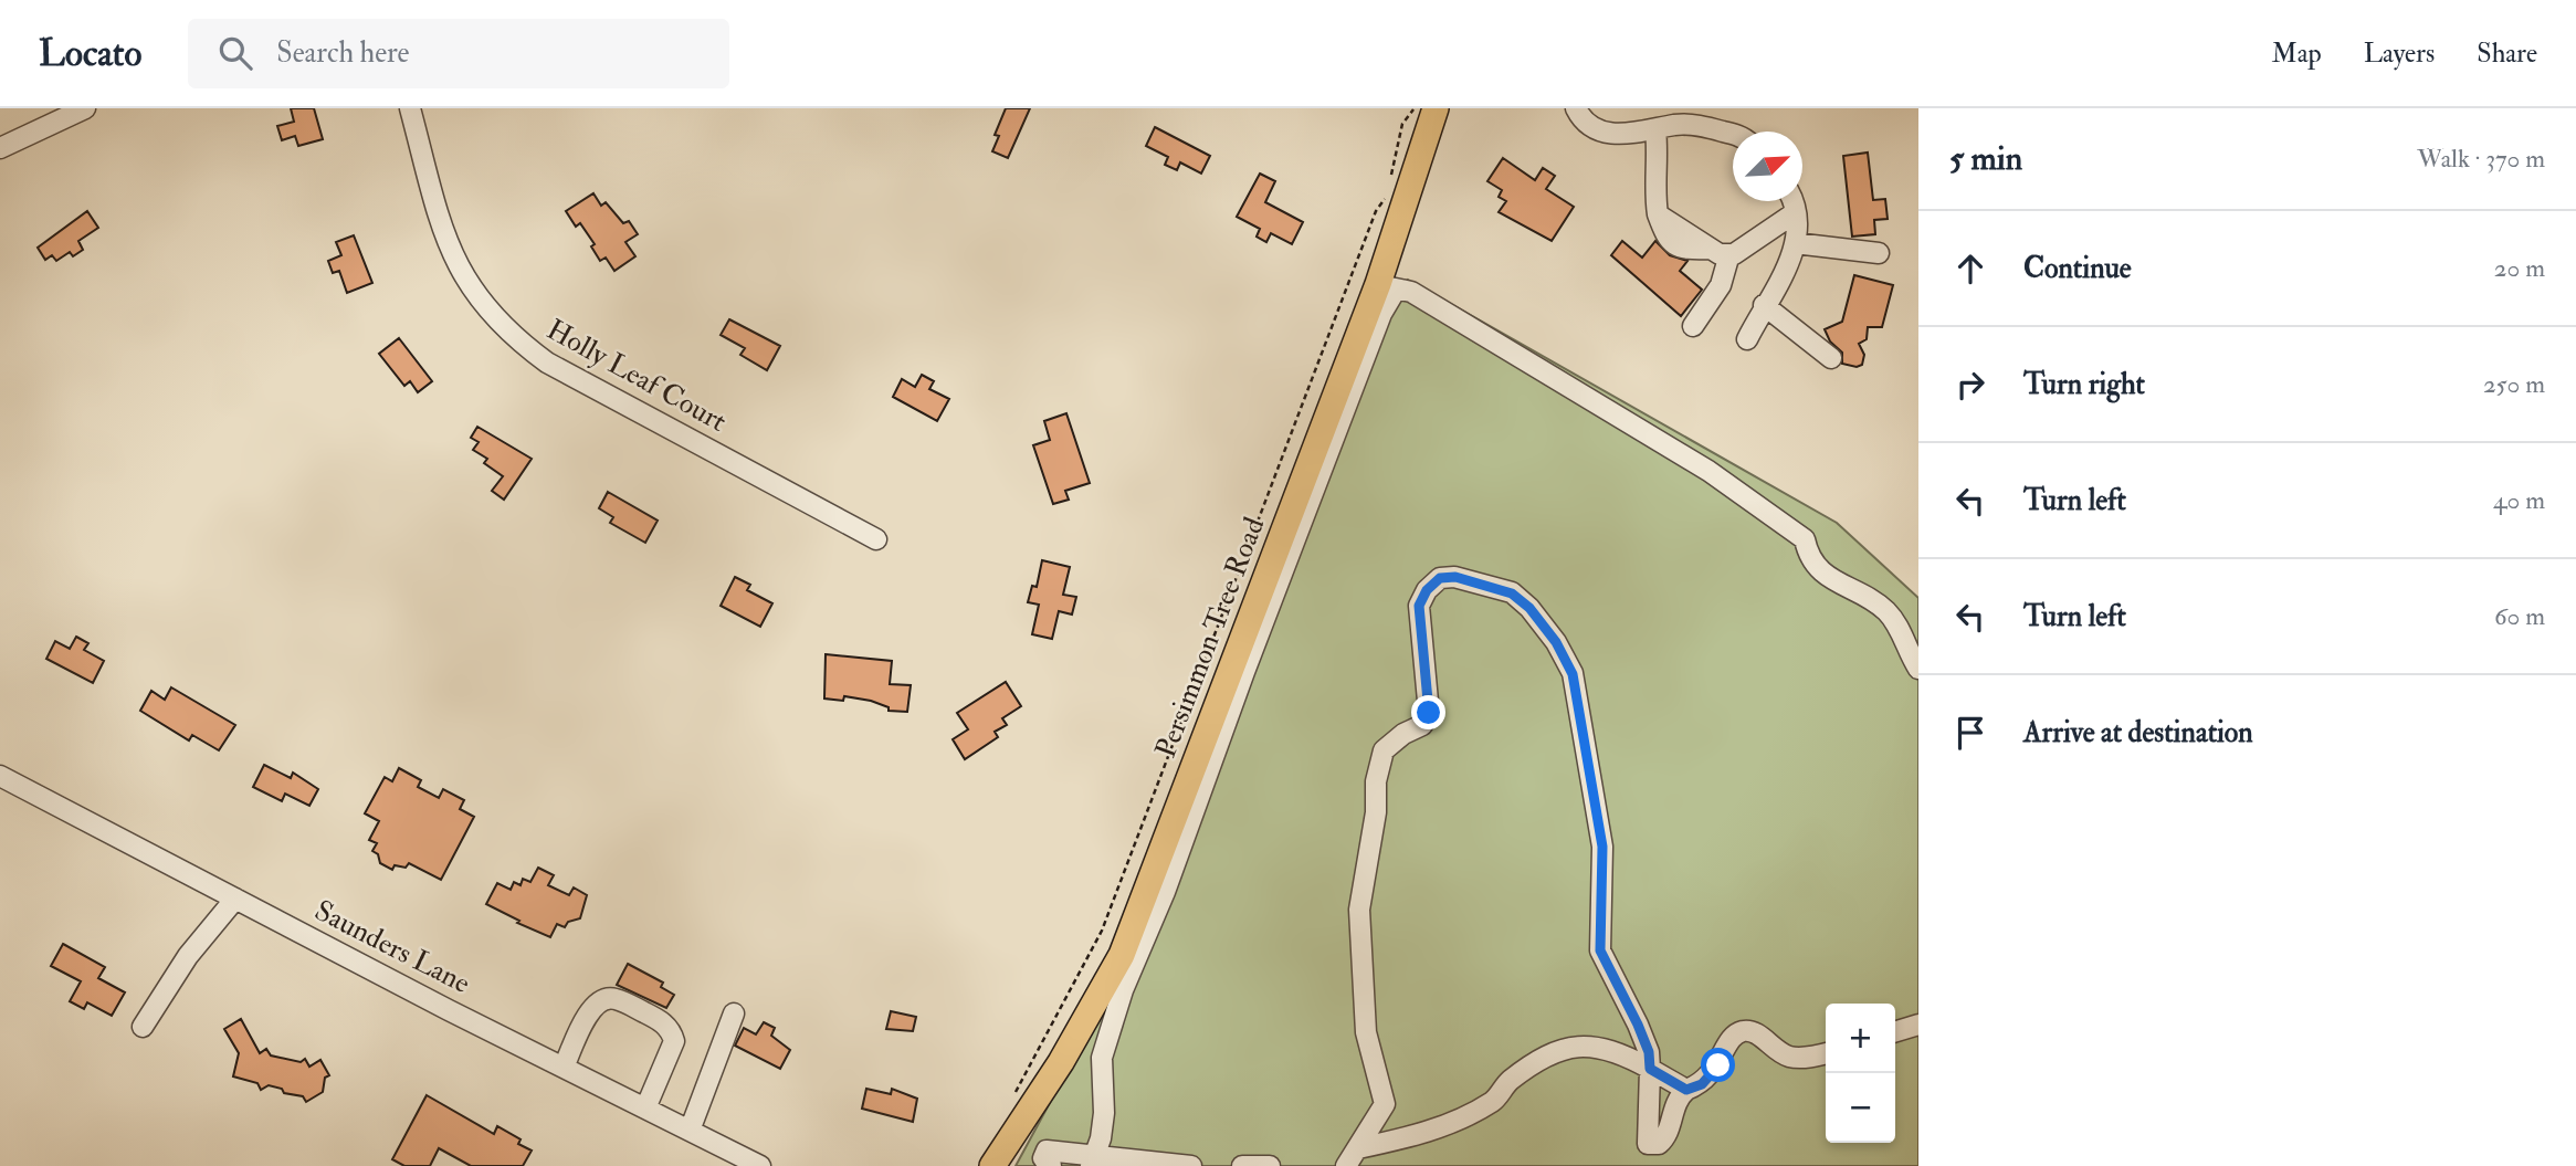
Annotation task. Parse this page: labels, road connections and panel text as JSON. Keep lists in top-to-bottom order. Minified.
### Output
{"streets":{"main road":["Persimmon Tree Road"],"street":["Holly Leaf Court","Saunders Lane"]},"north":"top right","page":{"header":"Locato","search":"Search here","nav":["Map","Layers","Share"],"heading":["5 min","Walk · 370 m"],"list":[["Continue","20 m"],["Turn right","250 m"],["Turn left","40 m"],["Turn left","60 m"],"Arrive at destination"],"map_buttons":["+","−"]}}
